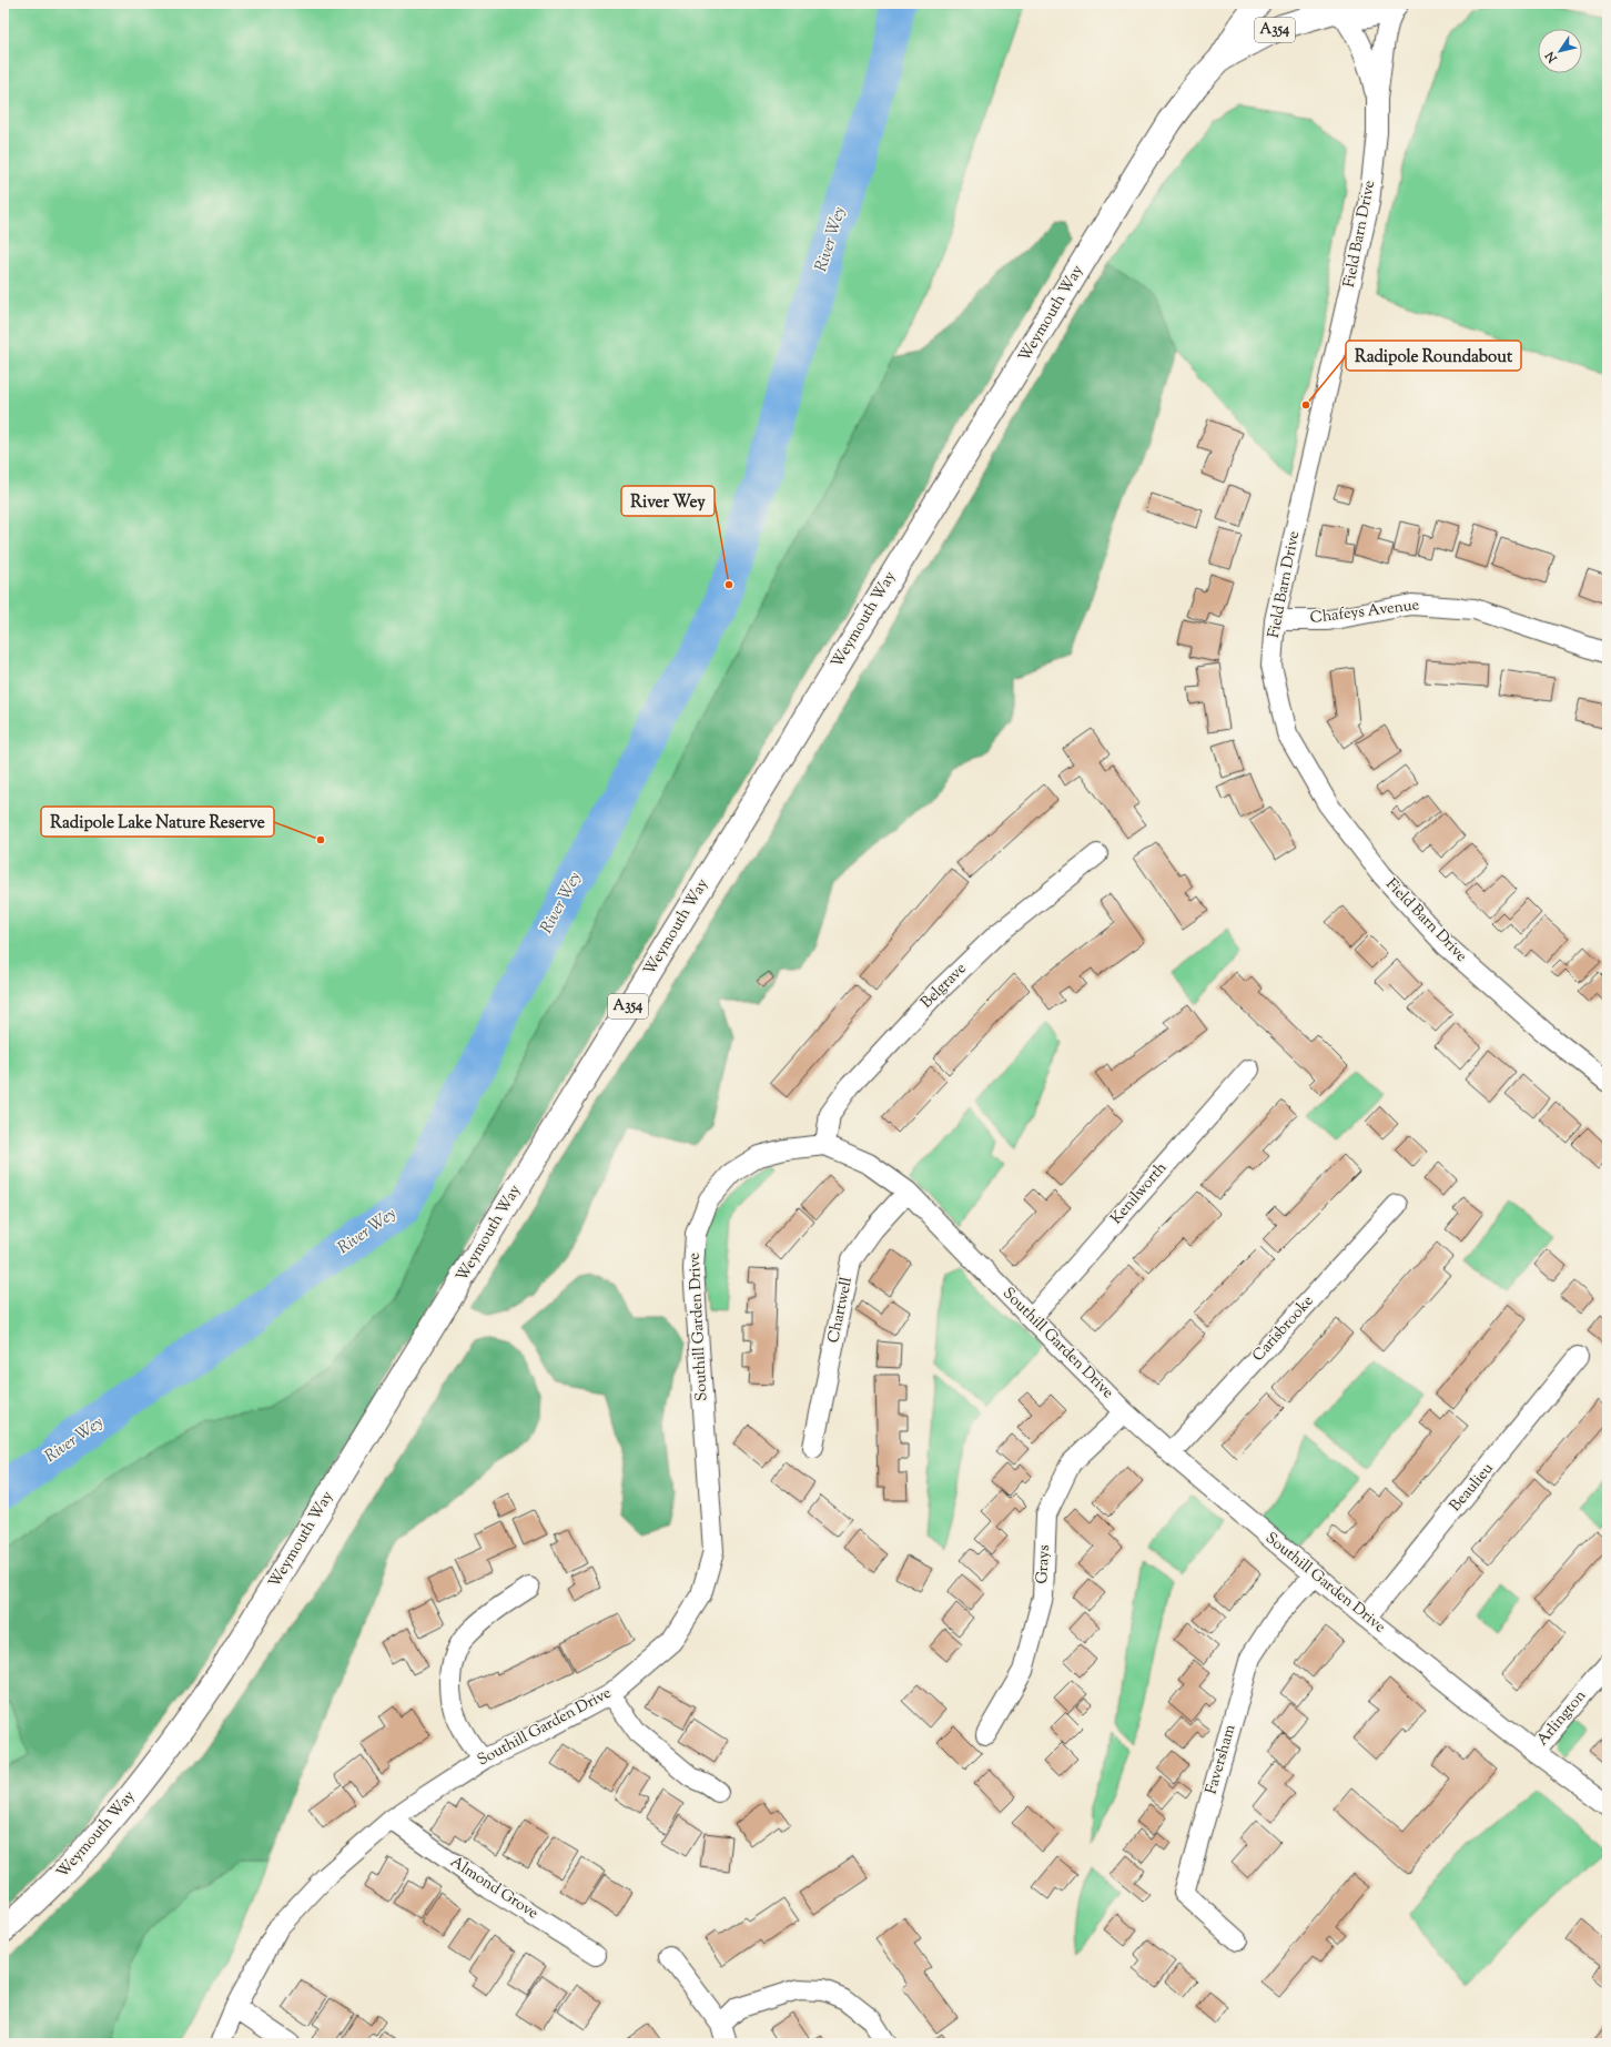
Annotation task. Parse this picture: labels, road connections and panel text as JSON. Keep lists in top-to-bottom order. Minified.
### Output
{"streets":{"highway":["A354","Weymouth Way"],"street":["Field Barn Drive","Chafeys Avenue","Belgrave","Kenilworth","Chartwell","Southill Garden Drive","Carisbrooke","Beaulieu","Grays","Arlington","Faversham","Almond Grove"]},"crossings":[["A354","Field Barn Drive"],["A354","Weymouth Way"],["Field Barn Drive","Weymouth Way"],["Field Barn Drive","Chafeys Avenue"],["Belgrave","Southill Garden Drive"],["Kenilworth","Southill Garden Drive"],["Chartwell","Southill Garden Drive"],["Southill Garden Drive","Carisbrooke"],["Southill Garden Drive","Beaulieu"],["Southill Garden Drive","Grays"],["Southill Garden Drive","Arlington"],["Southill Garden Drive","Faversham"],["Southill Garden Drive","Almond Grove"]],"water":["River Wey"],"places":["Radipole Roundabout","River Wey","Radipole Lake Nature Reserve"],"north":"bottom left"}
